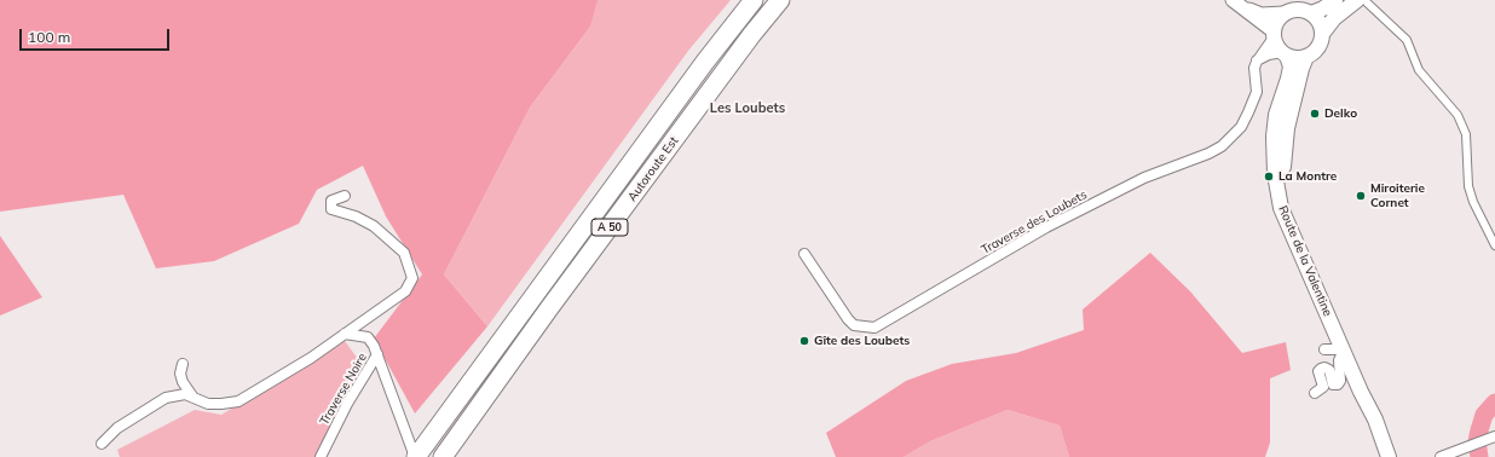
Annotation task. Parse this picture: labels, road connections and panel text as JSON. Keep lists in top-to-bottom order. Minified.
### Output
{"streets":{"highway":["Autoroute Est","A 50"],"main road":["Route de la Valentine"],"street":["Traverse des Loubets","Traverse Noire"]},"crossings":[["Autoroute Est","Traverse Noire"]],"districts":["Les Loubets"],"places":["Delko","La Montre","Miroiterie Cornet","Gîte des Loubets"],"scale_bar":"100 m"}
